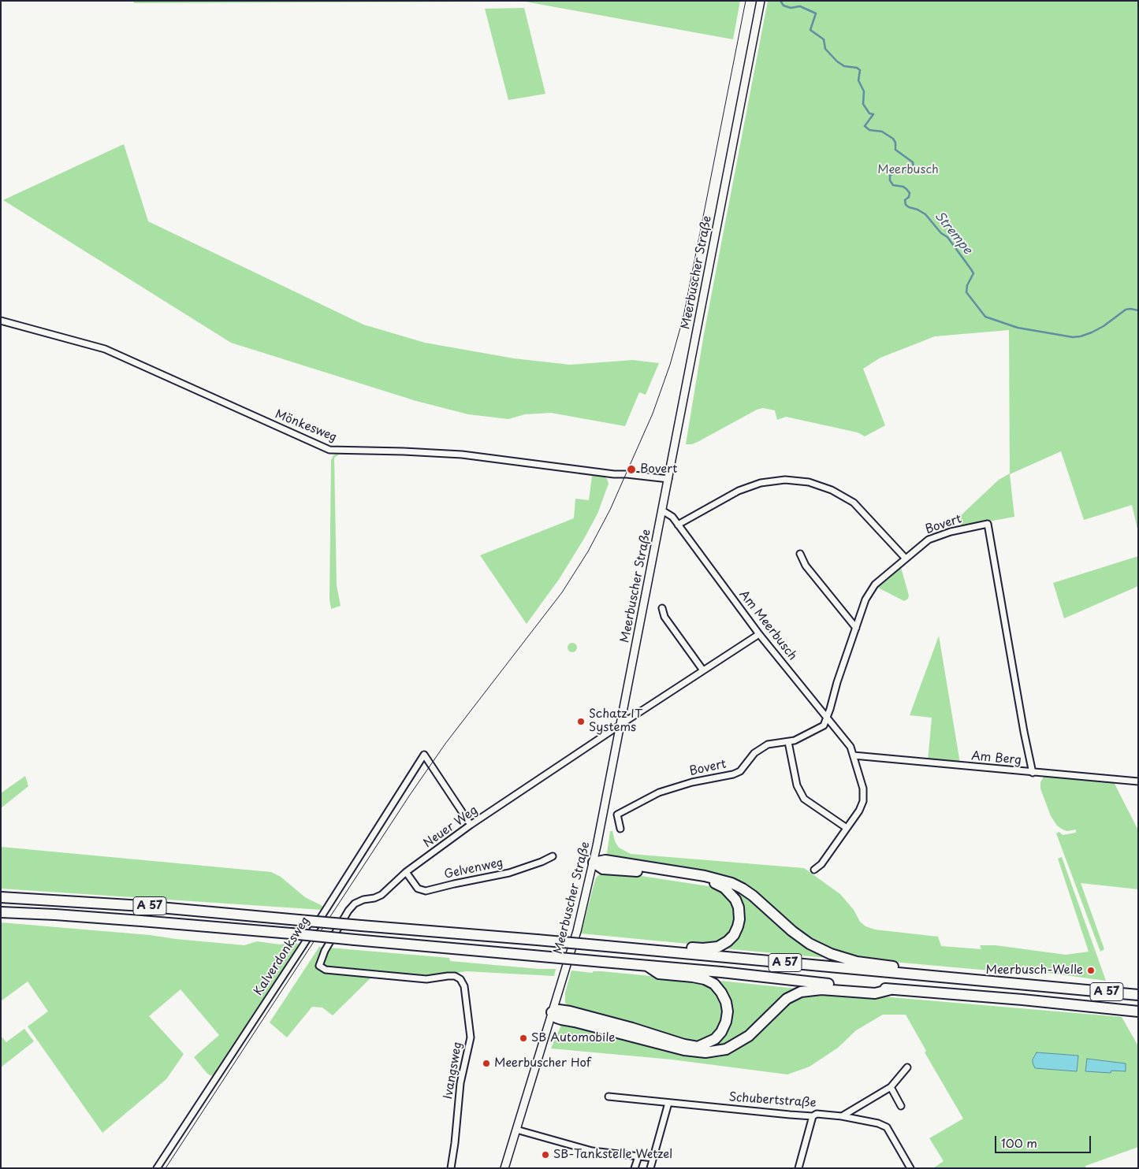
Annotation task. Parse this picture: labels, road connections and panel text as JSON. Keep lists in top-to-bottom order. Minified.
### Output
{"streets":{"highway":["A 57"],"main road":["Meerbuscher Straße"],"street":["Mönkesweg","Bovert","Am Meerbusch","Am Berg","Neuer Weg","Gelvenweg","Kalverdonksweg","Ivangsweg","Schubertstraße"]},"crossings":[["Meerbuscher Straße","Mönkesweg"],["Meerbuscher Straße","Am Meerbusch"],["Meerbuscher Straße","Neuer Weg"],["Bovert","Am Meerbusch"],["Bovert","Am Berg"],["Am Meerbusch","Am Berg"],["Am Meerbusch","Neuer Weg"],["Neuer Weg","Gelvenweg"],["Neuer Weg","Kalverdonksweg"],["Neuer Weg","Ivangsweg"]],"water":["Strempe"],"parks":["Meerbusch"],"places":["Bovert","Schatz IT Systems","Meerbusch-Welle","SB Automobile","Meerbuscher Hof","SB-Tankstelle Wetzel"],"scale_bar":"100 m"}
